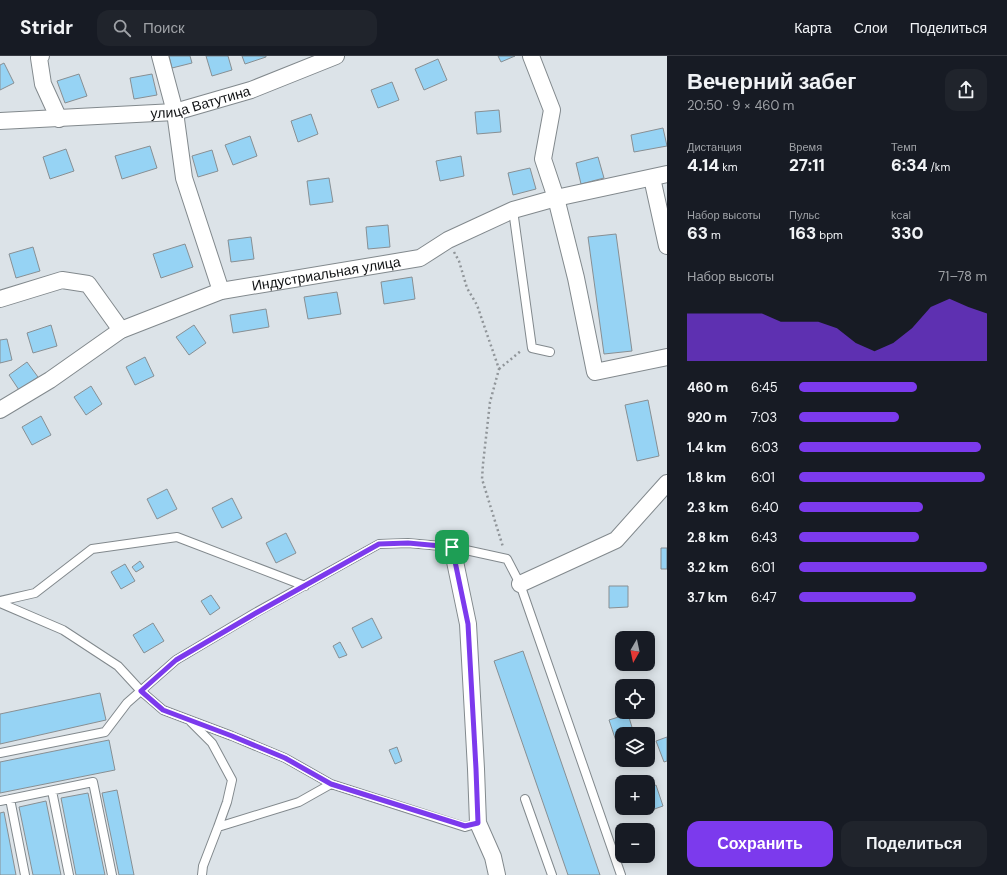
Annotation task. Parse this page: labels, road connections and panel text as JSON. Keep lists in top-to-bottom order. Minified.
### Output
{"streets":{"street":["улица Ватутина","Индустриальная улица"]},"north":"bottom","page":{"header":"Stridr","search":"Поиск","nav":["Карта","Слои","Поделиться"],"heading":["Вечерний забег","20:50 · 9 × 460 m"],"stats":[["Дистанция","4.14 km"],["Время","27:11"],["Темп","6:34 /km"],["Набор высоты","63 m"],["Пульс","163 bpm"],["kcal","330"]],"chart":["Набор высоты","71–78 m"],"list":[{"name":"460 m","note":"6:45"},{"name":"920 m","note":"7:03"},{"name":"1.4 km","note":"6:03"},{"name":"1.8 km","note":"6:01"},{"name":"2.3 km","note":"6:40"},{"name":"2.8 km","note":"6:43"},{"name":"3.2 km","note":"6:01"},{"name":"3.7 km","note":"6:47"}],"map_buttons":["+","−"],"buttons":["Сохранить","Поделиться"]}}
